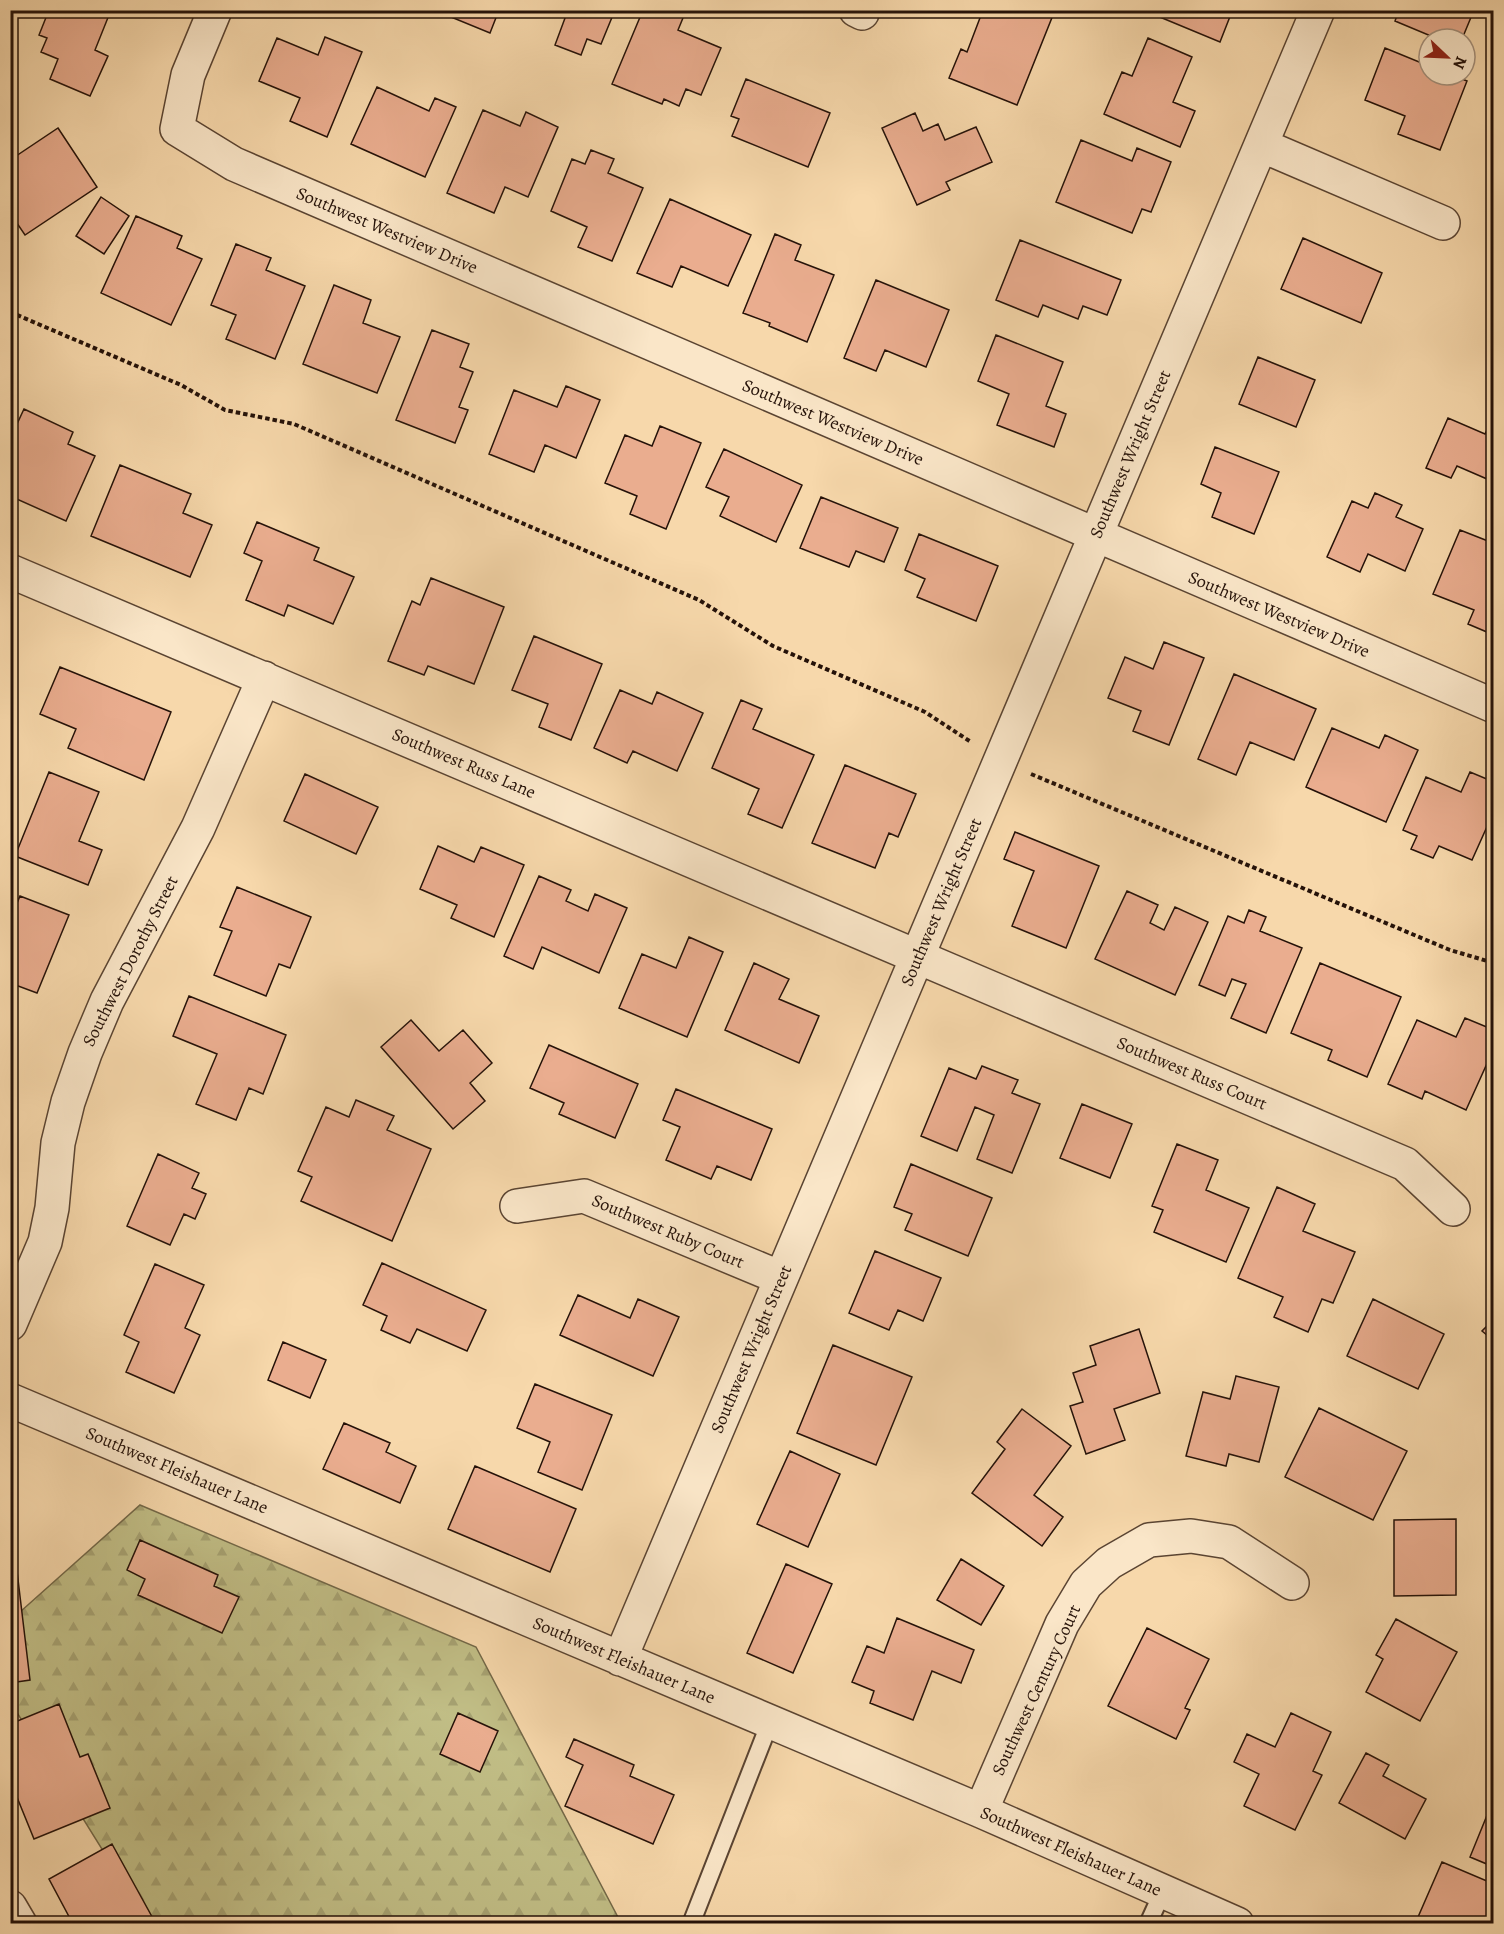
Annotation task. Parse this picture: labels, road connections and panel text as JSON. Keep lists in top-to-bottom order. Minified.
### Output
{"streets":{"street":["Southwest Westview Drive","Southwest Wright Street","Southwest Russ Lane","Southwest Dorothy Street","Southwest Russ Court","Southwest Ruby Court","Southwest Fleishauer Lane","Southwest Century Court"]},"crossings":[["Southwest Westview Drive","Southwest Wright Street"],["Southwest Wright Street","Southwest Russ Lane"],["Southwest Wright Street","Southwest Russ Court"],["Southwest Wright Street","Southwest Ruby Court"],["Southwest Wright Street","Southwest Fleishauer Lane"],["Southwest Russ Lane","Southwest Dorothy Street"],["Southwest Russ Lane","Southwest Russ Court"],["Southwest Fleishauer Lane","Southwest Century Court"]],"north":"bottom right"}
